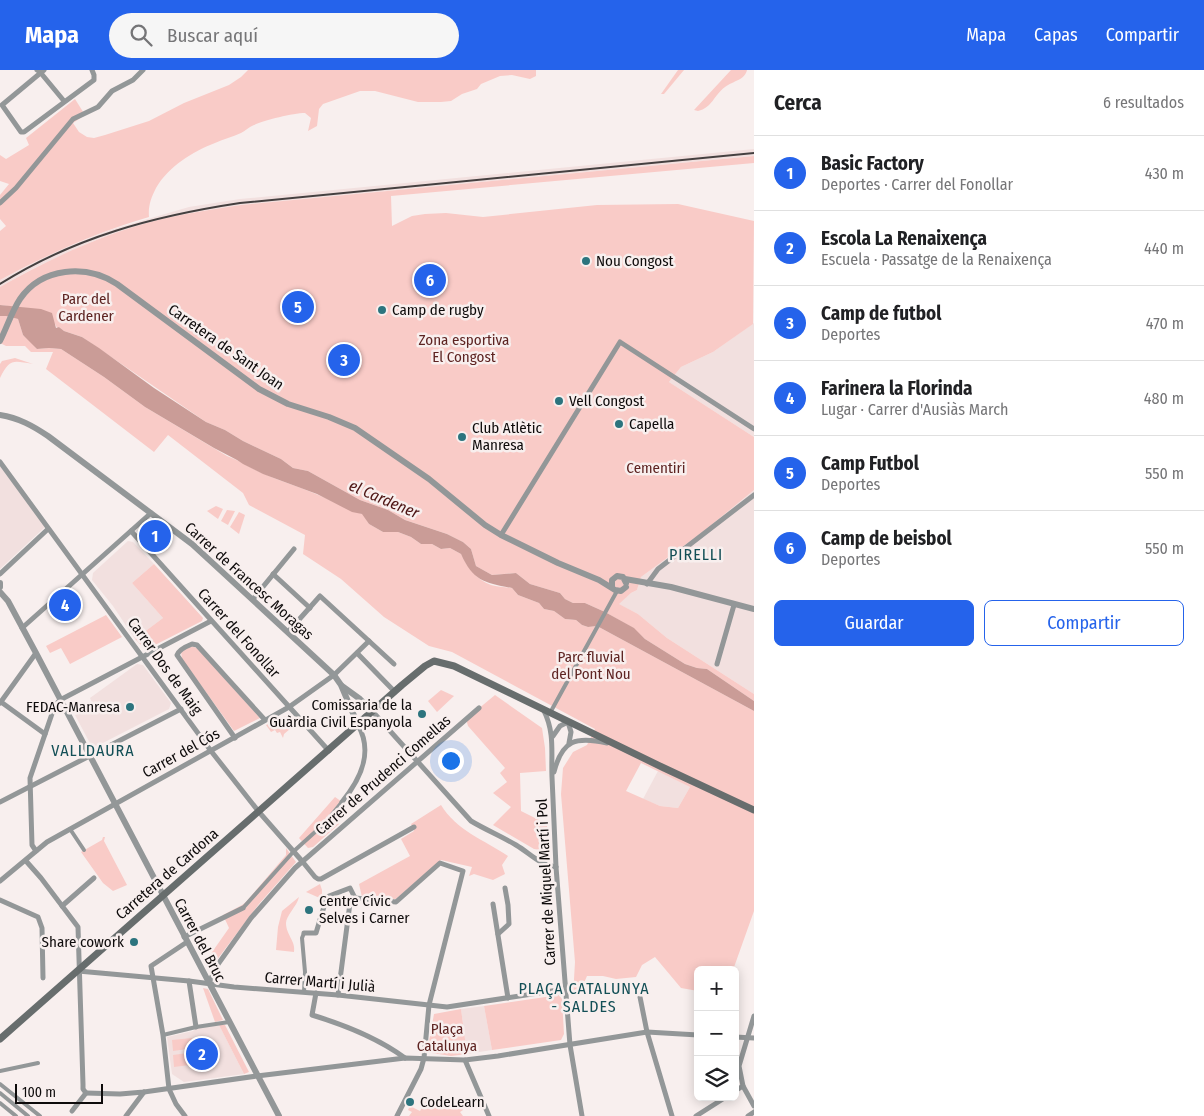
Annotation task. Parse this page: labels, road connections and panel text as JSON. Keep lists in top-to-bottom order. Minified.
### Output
{"streets":{"main road":["Carretera de Cardona"],"street":["Carretera de Sant Joan","Carrer de Francesc Moragas","Carrer del Fonollar","Carrer Dos de Maig","Carrer del Cós","Carrer de Prudenci Comellas","Carrer de Miquel Martí i Pol","Carrer del Bruc","Carrer Martí i Julià"]},"crossings":[["Carrer de Francesc Moragas","Carrer del Cós"],["Carrer de Francesc Moragas","Carretera de Cardona"],["Carrer del Fonollar","Carrer del Cós"],["Carrer del Fonollar","Carretera de Cardona"],["Carrer Dos de Maig","Carrer del Cós"],["Carrer Dos de Maig","Carrer de Prudenci Comellas"],["Carrer Dos de Maig","Carretera de Cardona"],["Carrer del Cós","Carrer del Bruc"],["Carrer de Prudenci Comellas","Carrer del Bruc"],["Carrer de Prudenci Comellas","Carrer Martí i Julià"],["Carretera de Cardona","Carrer de Miquel Martí i Pol"],["Carretera de Cardona","Carrer del Bruc"],["Carretera de Cardona","Carrer Martí i Julià"],["Carrer de Miquel Martí i Pol","Carrer Martí i Julià"],["Carrer del Bruc","Carrer Martí i Julià"]],"districts":["PIRELLI","VALLDAURA","PLAÇA CATALUNYA - SALDES"],"water":["el Cardener"],"parks":["Parc del Cardener","Zona esportiva El Congost","Cementiri","Parc fluvial del Pont Nou","Plaça Catalunya"],"places":["Nou Congost","Camp de rugby","Vell Congost","Capella","Club Atlètic Manresa","FEDAC-Manresa","Comissaria de la Guàrdia Civil Espanyola","Centre Cívic Selves i Carner","Share cowork","CodeLearn"],"scale_bar":"100 m","page":{"header":"Mapa","search":"Buscar aquí","nav":["Mapa","Capas","Compartir"],"heading":["Cerca","6 resultados"],"list":[{"mark":"1","name":"Basic Factory","note":"Deportes · Carrer del Fonollar","value":"430 m"},{"mark":"2","name":"Escola La Renaixença","note":"Escuela · Passatge de la Renaixença","value":"440 m"},{"mark":"3","name":"Camp de futbol","note":"Deportes","value":"470 m"},{"mark":"4","name":"Farinera la Florinda","note":"Lugar · Carrer d'Ausiàs March","value":"480 m"},{"mark":"5","name":"Camp Futbol","note":"Deportes","value":"550 m"},{"mark":"6","name":"Camp de beisbol","note":"Deportes","value":"550 m"}],"pins":["6","5","3","1","4","2"],"buttons":["Guardar","Compartir"],"map_buttons":["+","−"],"scale":"100 m"}}
